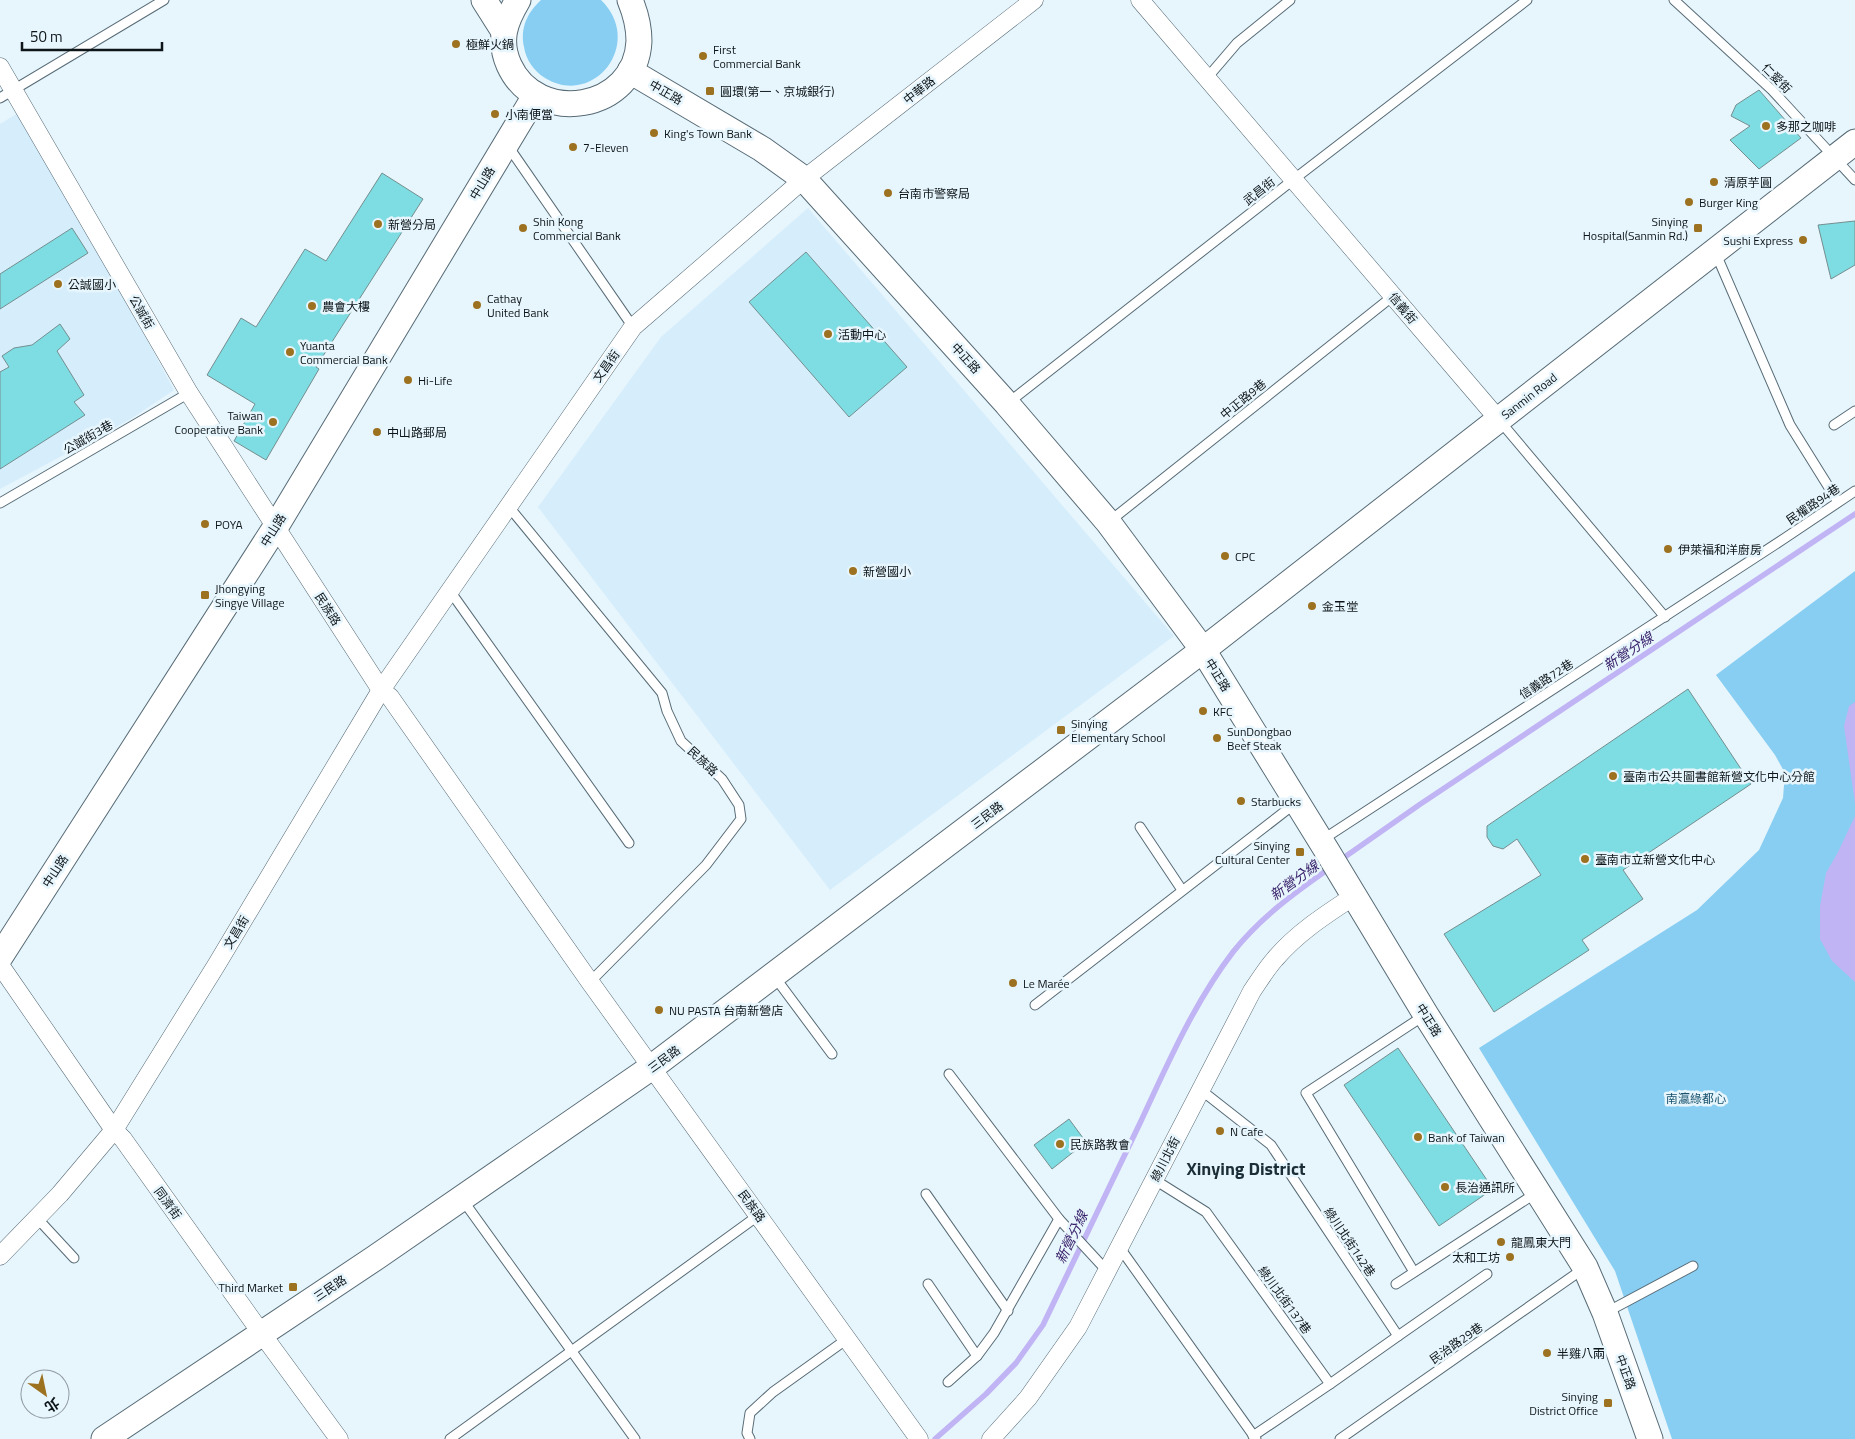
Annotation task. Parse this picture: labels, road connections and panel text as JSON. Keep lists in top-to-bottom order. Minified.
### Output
{"streets":{"street":["中華路","中正路","中山路","信義街","公誠街","文昌街","Sanmin Road","民族路","三民路","綠川北街","同濟街"],"lane":["仁愛街","武昌街","中正路9巷","公誠街3巷","民權路94巷","信義路72巷","綠川北街142巷","綠川北街137巷","民治路29巷"]},"crossings":[["仁愛街","Sanmin Road"],["中華路","中正路"],["中華路","文昌街"],["中正路","武昌街"],["中正路","文昌街"],["中正路","Sanmin Road"],["中正路","中正路9巷"],["中正路","信義路72巷"],["中正路","三民路"],["中正路","綠川北街"],["中正路","民治路29巷"],["中山路","公誠街"],["中山路","民族路"],["武昌街","信義街"],["信義街","Sanmin Road"],["信義街","中正路9巷"],["信義街","信義路72巷"],["公誠街","公誠街3巷"],["公誠街","民族路"],["文昌街","民族路"],["文昌街","同濟街"],["Sanmin Road","三民路"],["民權路94巷","信義路72巷"],["民族路","三民路"],["三民路","同濟街"],["綠川北街","綠川北街142巷"],["綠川北街","綠川北街137巷"]],"districts":["Xinying District"],"water":["新營分線"],"parks":["南瀛綠都心"],"places":{"other":["極鮮火鍋","First Commercial Bank","小南便當","多那之咖啡","King's Town Bank","7-Eleven","清原芋圓","台南市警察局","Burger King","新營分局","Shin Kong Commercial Bank","Sushi Express","公誠國小","Cathay United Bank","農會大樓","活動中心","Yuanta Commercial Bank","Hi-Life","Taiwan Cooperative Bank","中山路郵局","POYA","伊萊福和洋廚房","CPC","新營國小","金玉堂","KFC","SunDongbao Beef Steak","臺南市公共圖書館新營文化中心分館","Starbucks","臺南市立新營文化中心","Le Marée","NU PASTA 台南新營店","N Cafe","Bank of Taiwan","民族路教會","長治通訊所","龍鳳東大門","太和工坊","半雞八兩"],"transit":["圓環(第一、京城銀行)","Sinying Hospital(Sanmin Rd.)","Jhongying Singye Village","Sinying Elementary School","Sinying Cultural Center","Third Market","Sinying District Office"]},"scale_bar":"50 m","north":"bottom right"}
